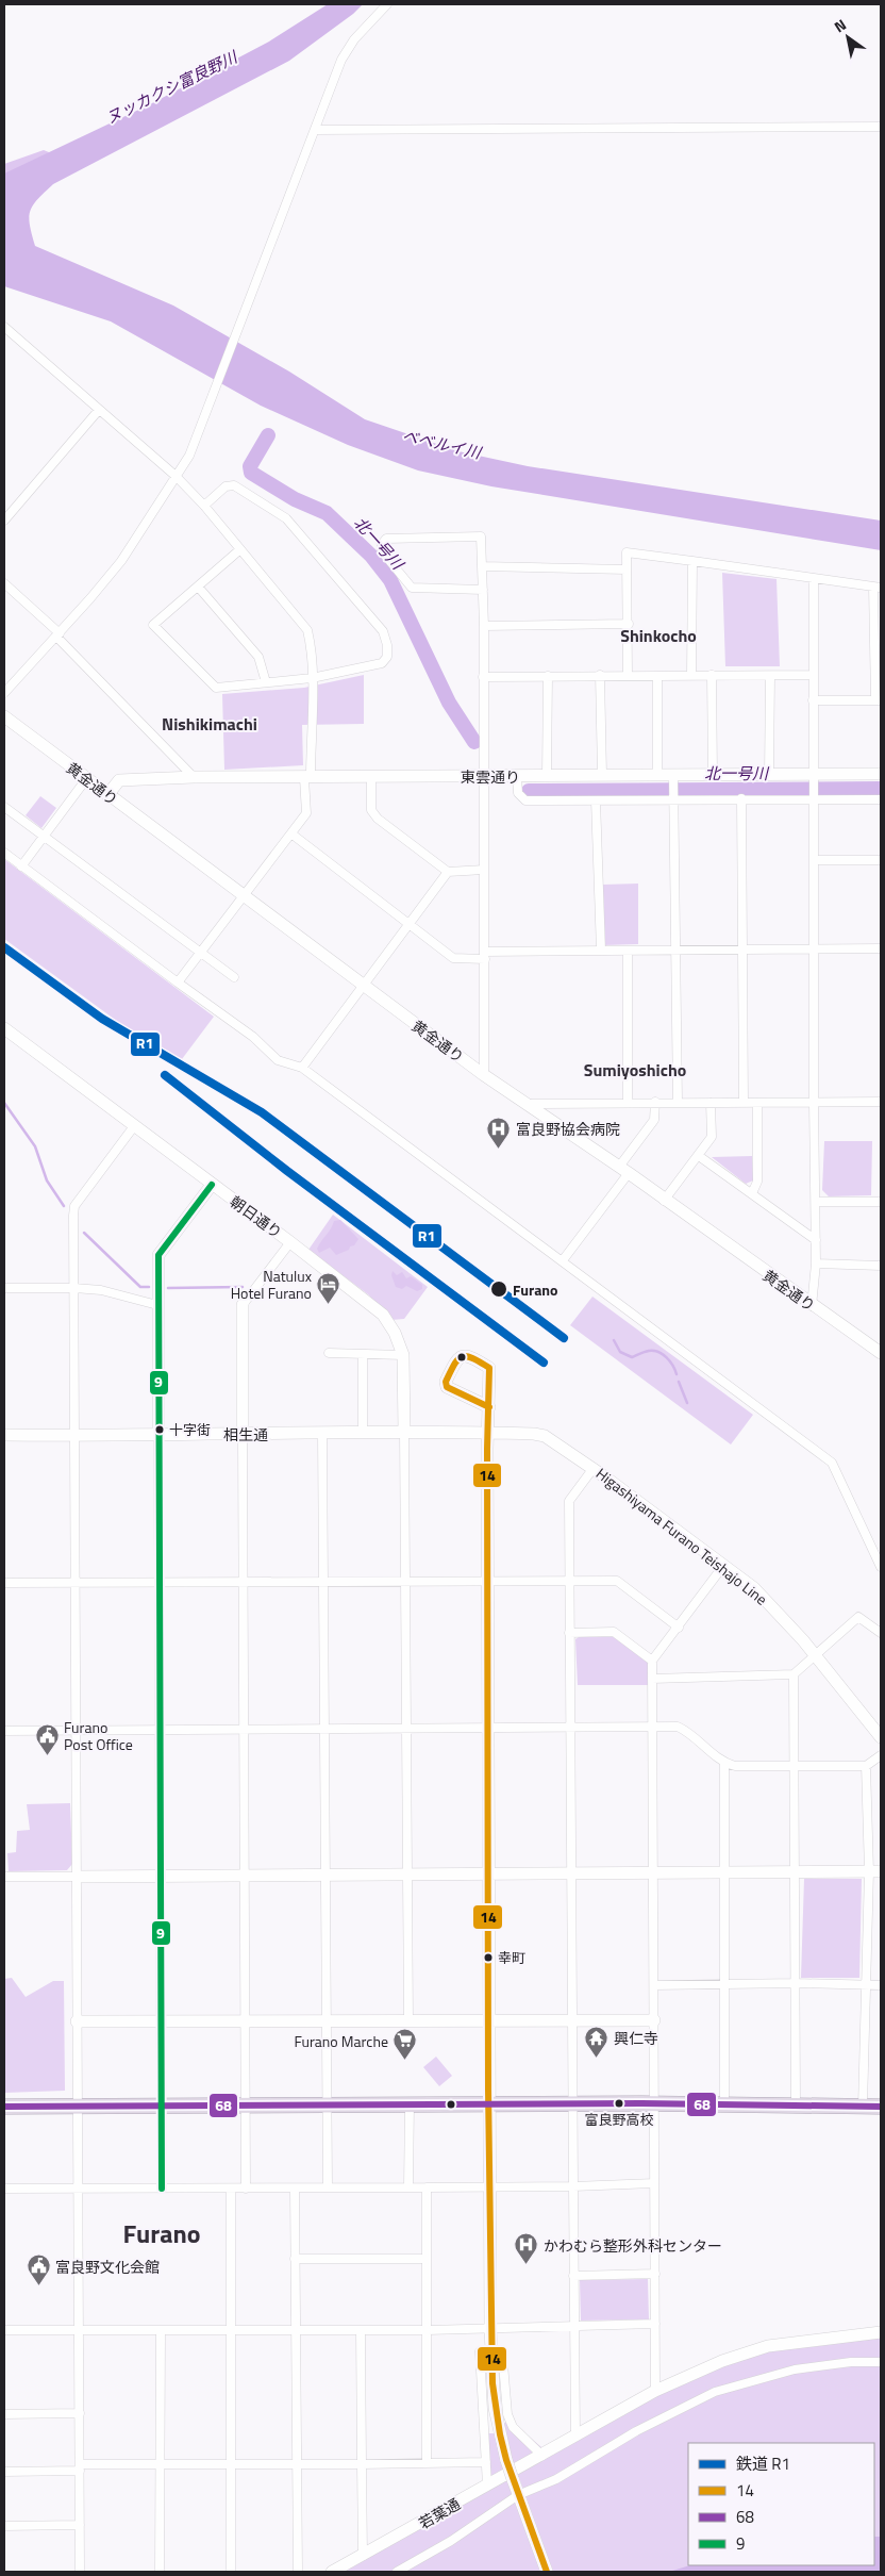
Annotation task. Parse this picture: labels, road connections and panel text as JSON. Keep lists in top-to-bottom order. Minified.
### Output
{"streets":{"street":["東雲通り","黄金通り","朝日通り","相生通","Higashiyama Furano Teishajo Line","若葉通"]},"crossings":[["東雲通り","黄金通り"],["朝日通り","相生通"],["相生通","Higashiyama Furano Teishajo Line"]],"districts":["Shinkocho","Nishikimachi","Sumiyoshicho","Furano"],"water":["ヌッカクシ富良野川","ベベルイ川","北一号川"],"places":{"hospital":["富良野協会病院","かわむら整形外科センター"],"other":["Furano","十字街","幸町","富良野高校"],"hotel":["Natulux Hotel Furano"],"public building":["Furano Post Office","富良野文化会館"],"temple":["興仁寺"],"supermarket":["Furano Marche"]},"lines":["rail line R1","transit line 9","transit line 14","transit line 68"],"legend":["鉄道 R1","14","68","9"],"north":"top left"}
